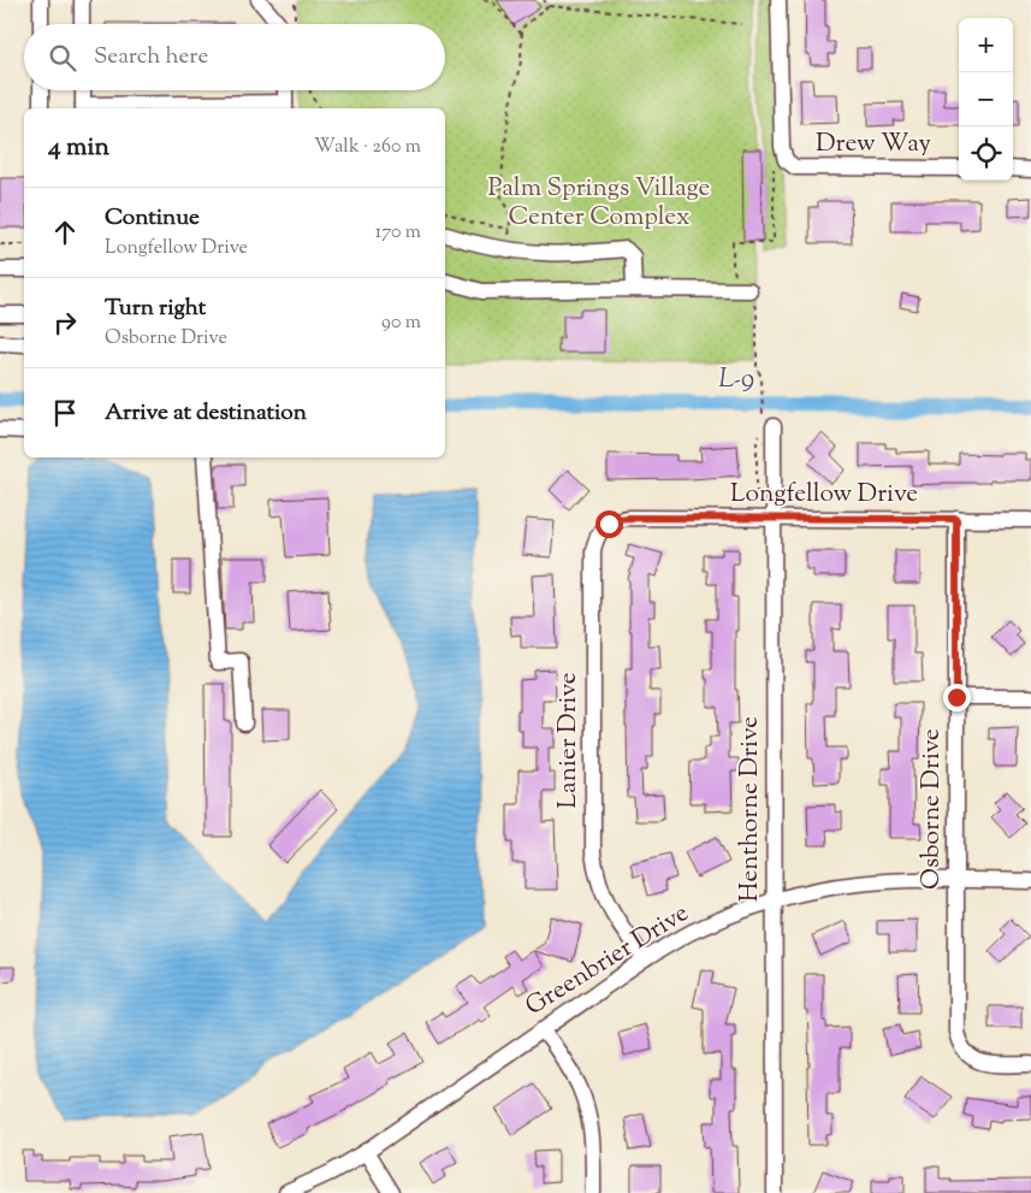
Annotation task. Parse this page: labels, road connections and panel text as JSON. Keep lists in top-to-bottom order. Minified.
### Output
{"streets":{"street":["Drew Way","Longfellow Drive","Lanier Drive","Henthorne Drive","Osborne Drive","Greenbrier Drive"]},"crossings":[["Longfellow Drive","Lanier Drive"],["Longfellow Drive","Henthorne Drive"],["Longfellow Drive","Osborne Drive"],["Lanier Drive","Greenbrier Drive"],["Henthorne Drive","Greenbrier Drive"],["Osborne Drive","Greenbrier Drive"]],"water":["L-9"],"parks":["Palm Springs Village Center Complex"],"page":{"map_buttons":["+","−"],"search":"Search here","heading":["4 min","Walk · 260 m"],"list":[["Continue","Longfellow Drive","170 m"],["Turn right","Osborne Drive","90 m"],"Arrive at destination"]}}
